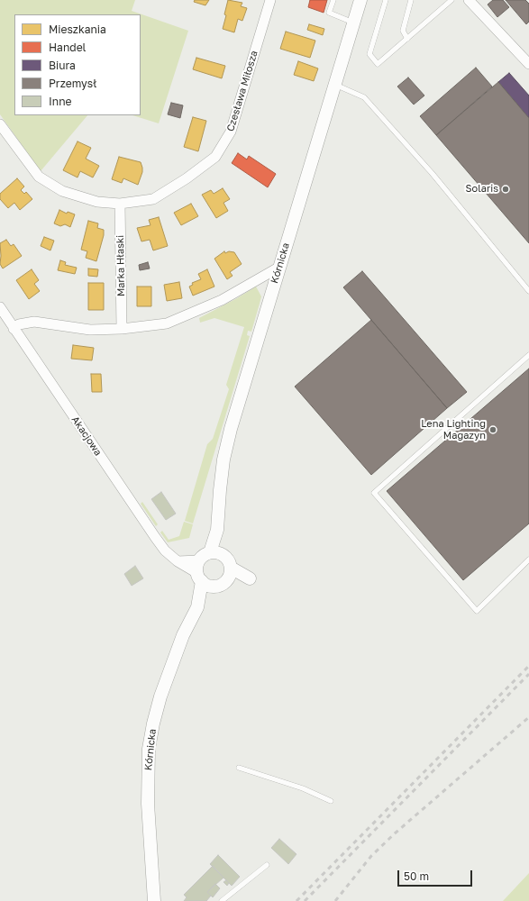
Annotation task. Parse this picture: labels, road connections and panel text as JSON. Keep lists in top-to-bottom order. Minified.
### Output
{"streets":{"street":["Czesława Miłosza","Kórnicka","Marka Hłaski","Akacjowa"]},"crossings":[["Czesława Miłosza","Marka Hłaski"]],"places":["Solaris","Lena Lighting Magazyn"],"legend":["Mieszkania","Handel","Biura","Przemysł","Inne"],"scale_bar":"50 m"}
